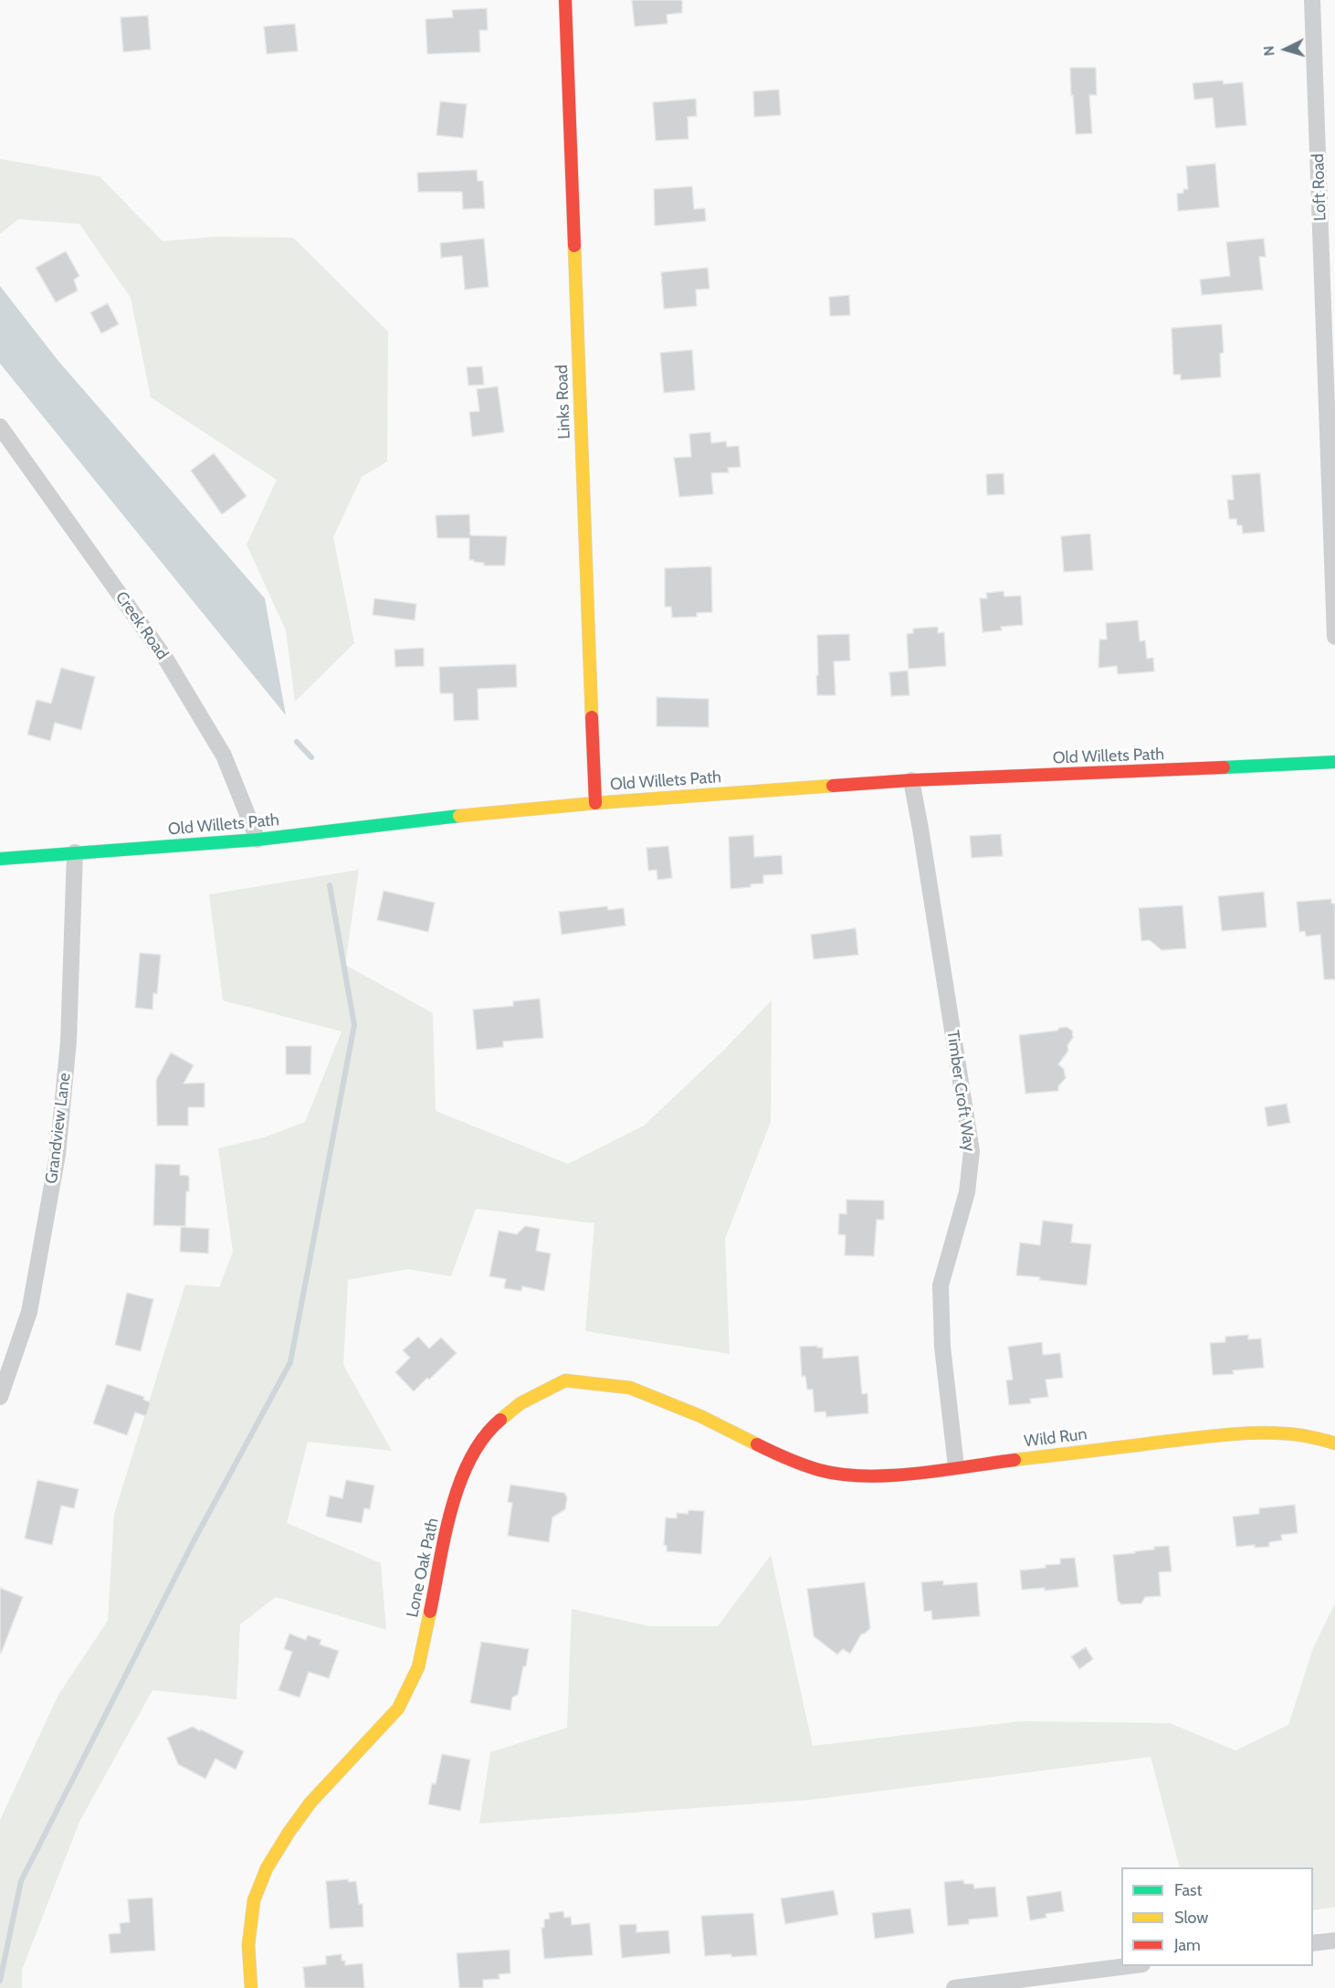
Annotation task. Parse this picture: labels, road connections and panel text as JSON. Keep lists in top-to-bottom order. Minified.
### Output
{"streets":{"street":["Loft Road","Links Road","Creek Road","Old Willets Path","Timber Croft Way","Grandview Lane","Wild Run","Lone Oak Path"]},"crossings":[["Links Road","Old Willets Path"],["Creek Road","Old Willets Path"],["Old Willets Path","Timber Croft Way"],["Old Willets Path","Grandview Lane"],["Timber Croft Way","Wild Run"],["Wild Run","Lone Oak Path"]],"legend":["Fast","Slow","Jam"],"north":"left"}
